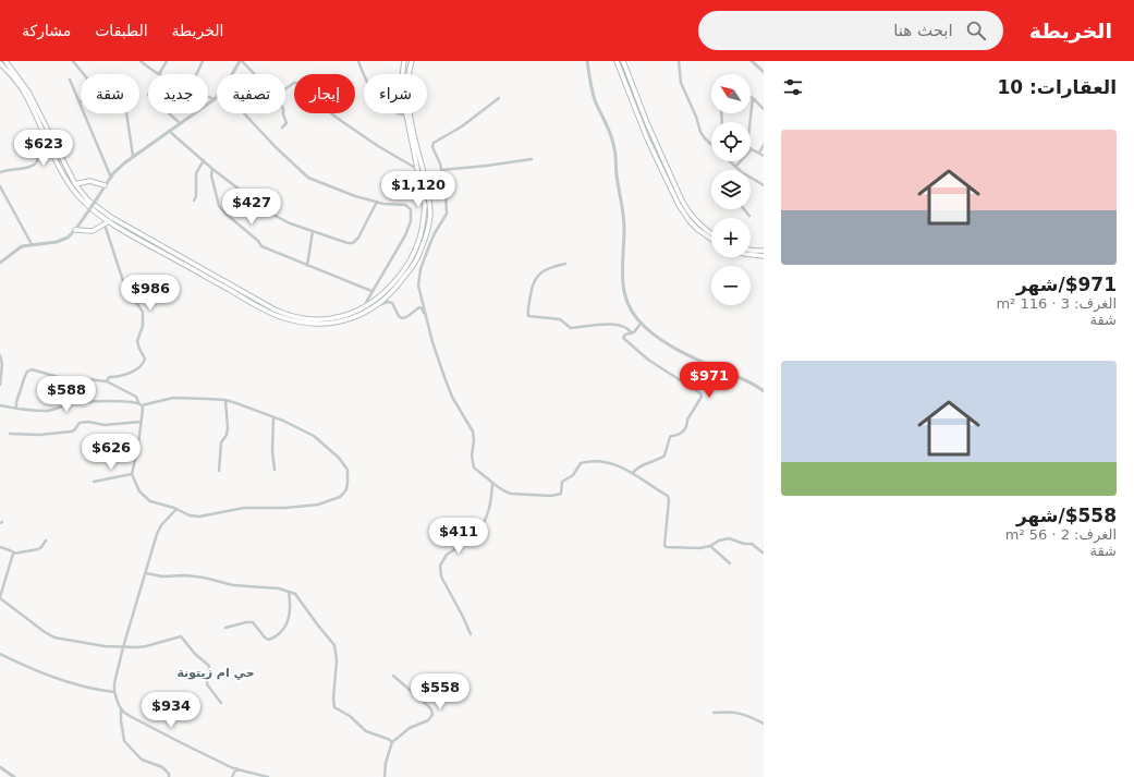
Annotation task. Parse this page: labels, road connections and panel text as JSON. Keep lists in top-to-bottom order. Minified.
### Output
{"districts":["حي ام زيتونة"],"north":"top left","page":{"header":"الخريطة","search":"ابحث هنا","nav":["الخريطة","الطبقات","مشاركة"],"heading":"العقارات: 10","map_buttons":["+","−"],"chip":["شراء","إيجار","تصفية","جديد","شقة"],"list":[{"name":"$971/شهر","note":"الغرف: 3 · 116 m² · شقة"},{"name":"$558/شهر","note":"الغرف: 2 · 56 m² · شقة"}],"price":["$623","$1,120","$427","$986","$971","$588","$626","$411","$558","$934"]}}
